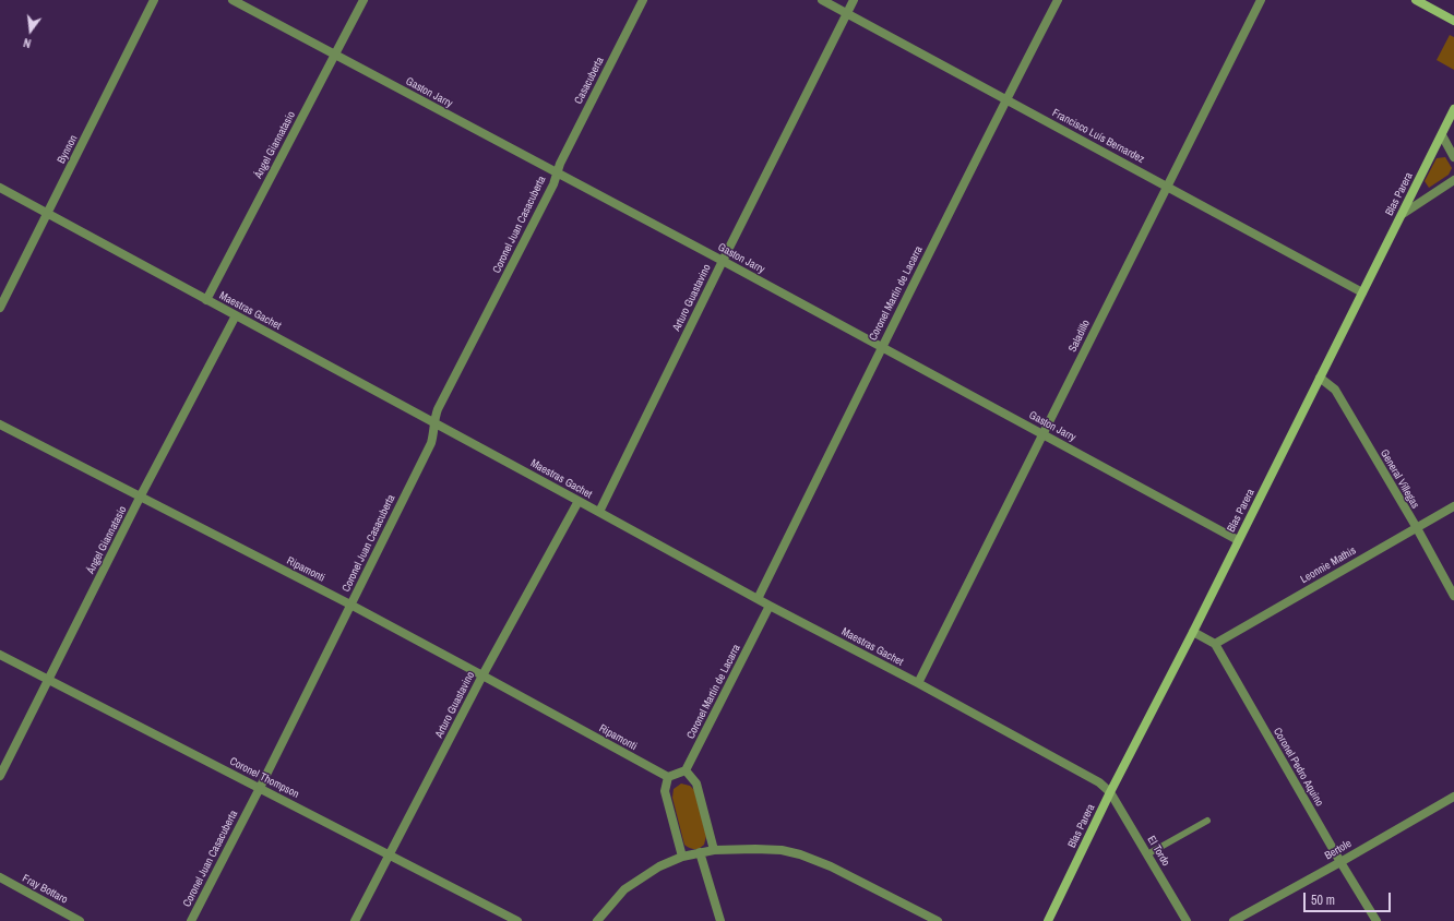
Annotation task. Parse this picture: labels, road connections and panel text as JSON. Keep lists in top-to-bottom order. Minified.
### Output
{"streets":{"street":["Casacuberta","Gaston Jarry","Francisco Luís Bernardez","Ángel Giannatasio","Bynnon","Blas Parera","Coronel Juan Casacuberta","Coronel Martín de Lacarra","Arturo Guastavino","Maestras Gachet","Saladillo","General Villegas","Leonnie Mathis","Ripamonti","Coronel Pedro Aquino","Coronel Thompson","Bertole","El Tordo","Fray Bottaro"]},"crossings":[["Casacuberta","Gaston Jarry"],["Casacuberta","Coronel Juan Casacuberta"],["Gaston Jarry","Ángel Giannatasio"],["Gaston Jarry","Blas Parera"],["Gaston Jarry","Coronel Juan Casacuberta"],["Gaston Jarry","Coronel Martín de Lacarra"],["Gaston Jarry","Arturo Guastavino"],["Gaston Jarry","Saladillo"],["Francisco Luís Bernardez","Blas Parera"],["Francisco Luís Bernardez","Coronel Martín de Lacarra"],["Francisco Luís Bernardez","Arturo Guastavino"],["Francisco Luís Bernardez","Saladillo"],["Ángel Giannatasio","Maestras Gachet"],["Ángel Giannatasio","Ripamonti"],["Ángel Giannatasio","Coronel Thompson"],["Bynnon","Maestras Gachet"],["Blas Parera","Maestras Gachet"],["Blas Parera","General Villegas"],["Blas Parera","El Tordo"],["Coronel Juan Casacuberta","Maestras Gachet"],["Coronel Juan Casacuberta","Ripamonti"],["Coronel Juan Casacuberta","Coronel Thompson"],["Coronel Martín de Lacarra","Maestras Gachet"],["Arturo Guastavino","Maestras Gachet"],["Arturo Guastavino","Ripamonti"],["Arturo Guastavino","Coronel Thompson"],["Maestras Gachet","Saladillo"],["Maestras Gachet","El Tordo"],["General Villegas","Leonnie Mathis"],["Leonnie Mathis","Coronel Pedro Aquino"],["Coronel Pedro Aquino","Bertole"]],"scale_bar":"50 m","north":"bottom"}
